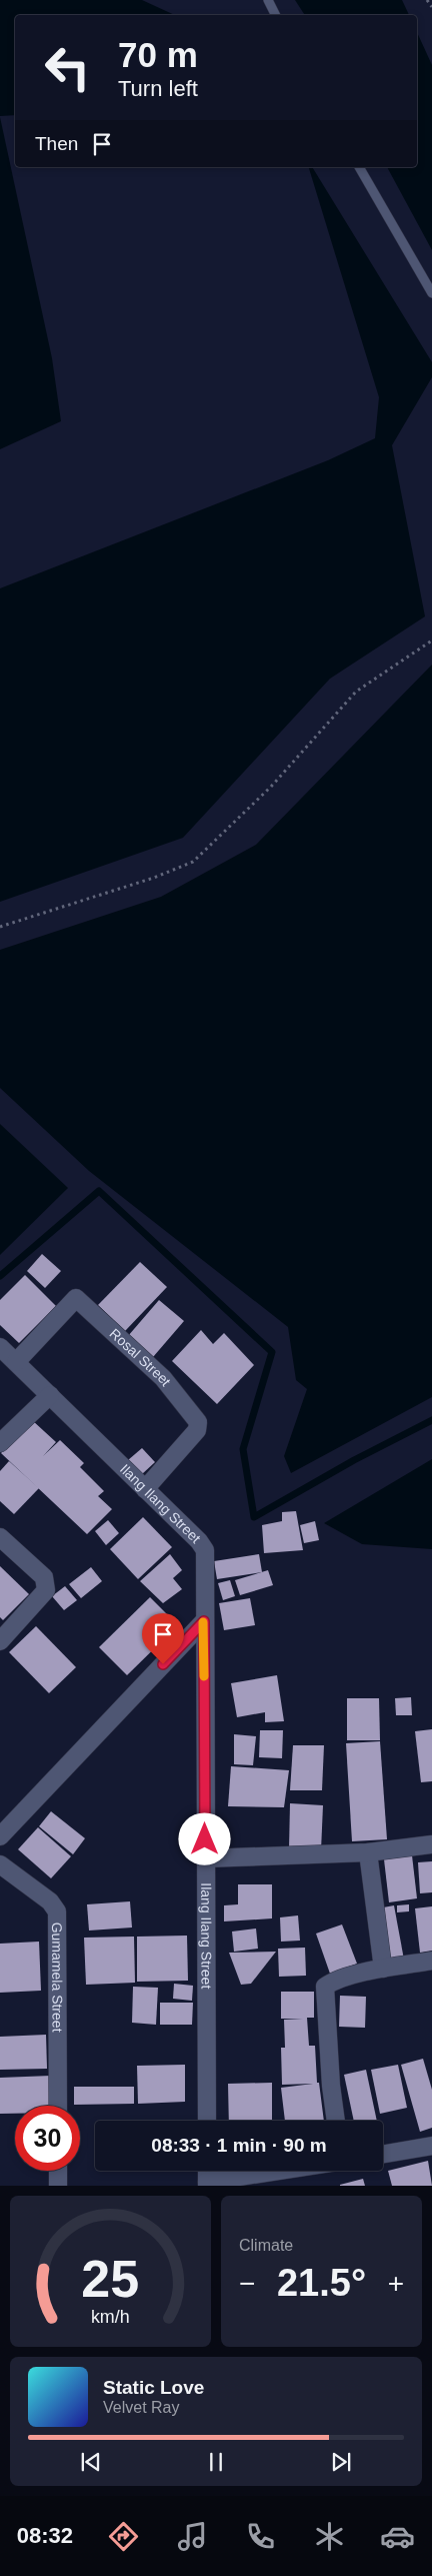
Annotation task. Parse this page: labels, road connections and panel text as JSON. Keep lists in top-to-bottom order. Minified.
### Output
{"streets":{"street":["Rosal Street","Ilang Ilang Street","Gumamela Street"]},"crossings":[["Rosal Street","Ilang Ilang Street"]],"page":{"turn":["70 m","Turn left"],"then":"Then","limit":"30","trip":"08:33 · 1 min · 90 m","tile":"Climate","heat":["−","21.5°","+"],"song":["Static Love","Velvet Ray"],"tabs":"08:32","gauge":["25","km/h"]}}
